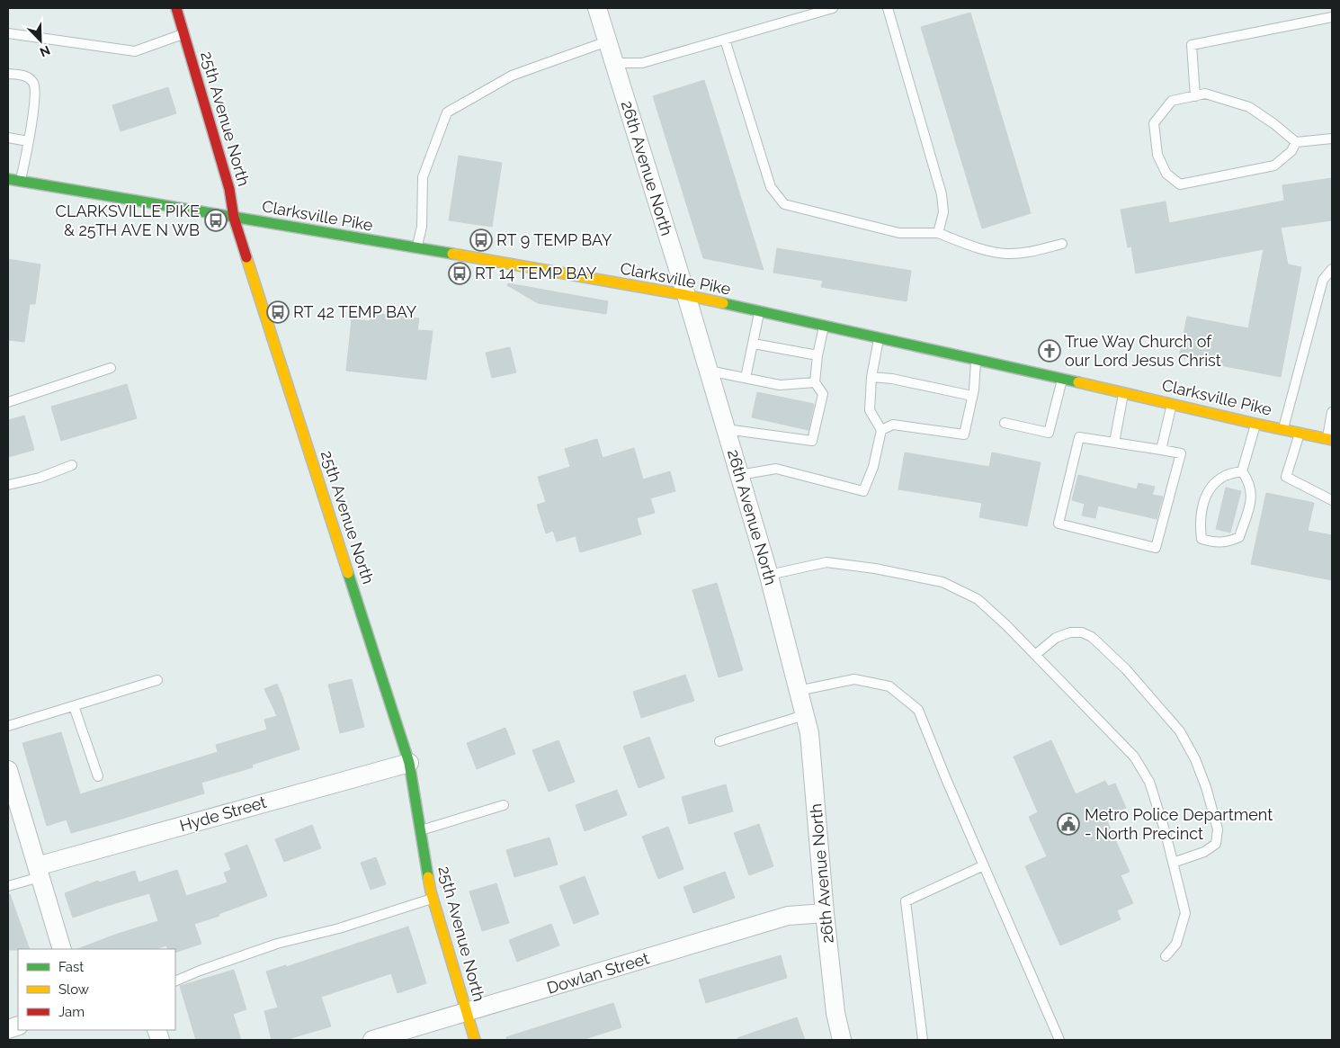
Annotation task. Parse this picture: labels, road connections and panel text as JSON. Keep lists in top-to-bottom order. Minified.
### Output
{"streets":{"main road":["25th Avenue North","Clarksville Pike"],"street":["26th Avenue North","Hyde Street","Dowlan Street"]},"crossings":[["25th Avenue North","Clarksville Pike"],["25th Avenue North","Hyde Street"],["25th Avenue North","Dowlan Street"],["26th Avenue North","Clarksville Pike"],["26th Avenue North","Dowlan Street"]],"places":{"bus stop":["CLARKSVILLE PIKE & 25TH AVE N WB","RT 9 TEMP BAY","RT 14 TEMP BAY","RT 42 TEMP BAY"],"church":["True Way Church of our Lord Jesus Christ"],"public building":["Metro Police Department - North Precinct"]},"legend":["Fast","Slow","Jam"],"north":"bottom right"}
